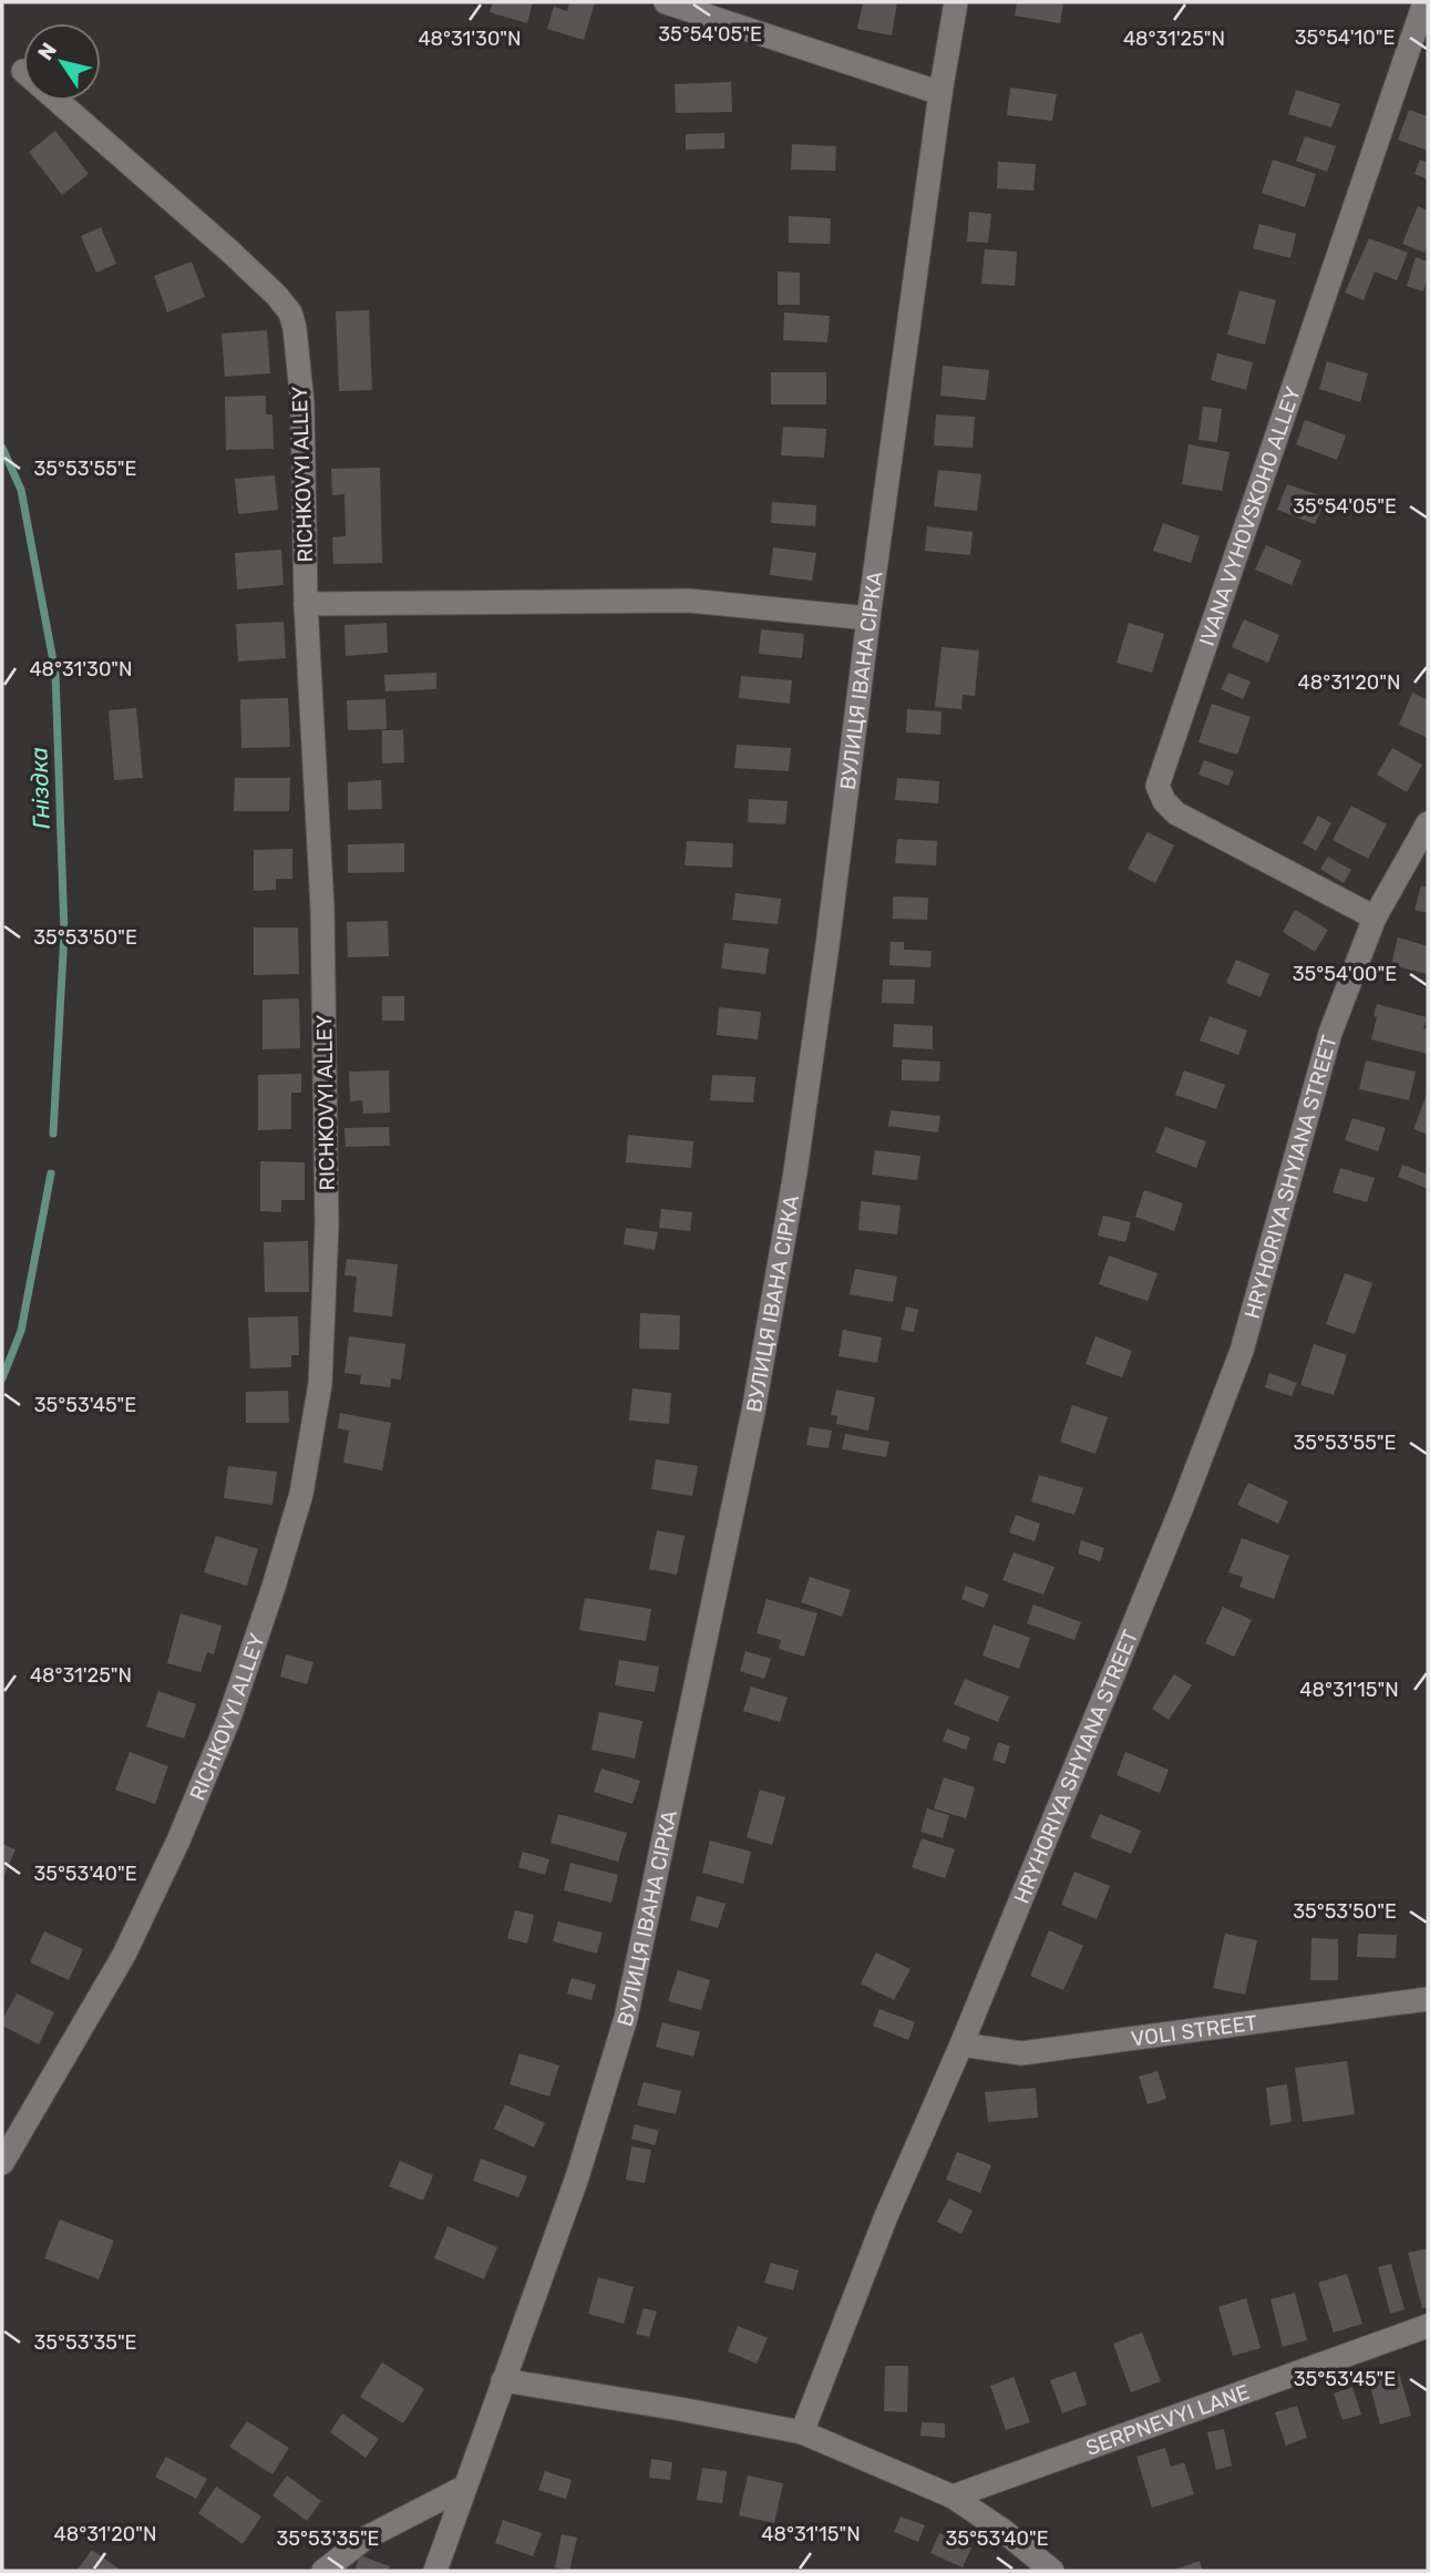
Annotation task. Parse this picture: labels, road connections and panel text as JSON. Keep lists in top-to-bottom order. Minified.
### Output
{"streets":{"street":["RICHKOVYI ALLEY","IVANA VYHOVSKOHO ALLEY","ВУЛИЦЯ ІВАНА СІРКА","HRYHORIYA SHYIANA STREET","VOLI STREET","SERPNEVYI LANE"]},"crossings":[["IVANA VYHOVSKOHO ALLEY","HRYHORIYA SHYIANA STREET"],["HRYHORIYA SHYIANA STREET","VOLI STREET"]],"water":["Гніздка"],"north":"top left","coordinates":["35°54'05\"E","35°54'10\"E","48°31'30\"N","48°31'25\"N","35°53'55\"E","48°31'20\"N","35°53'50\"E","35°54'00\"E","35°53'45\"E","48°31'15\"N","35°53'40\"E","35°53'35\"E"]}
